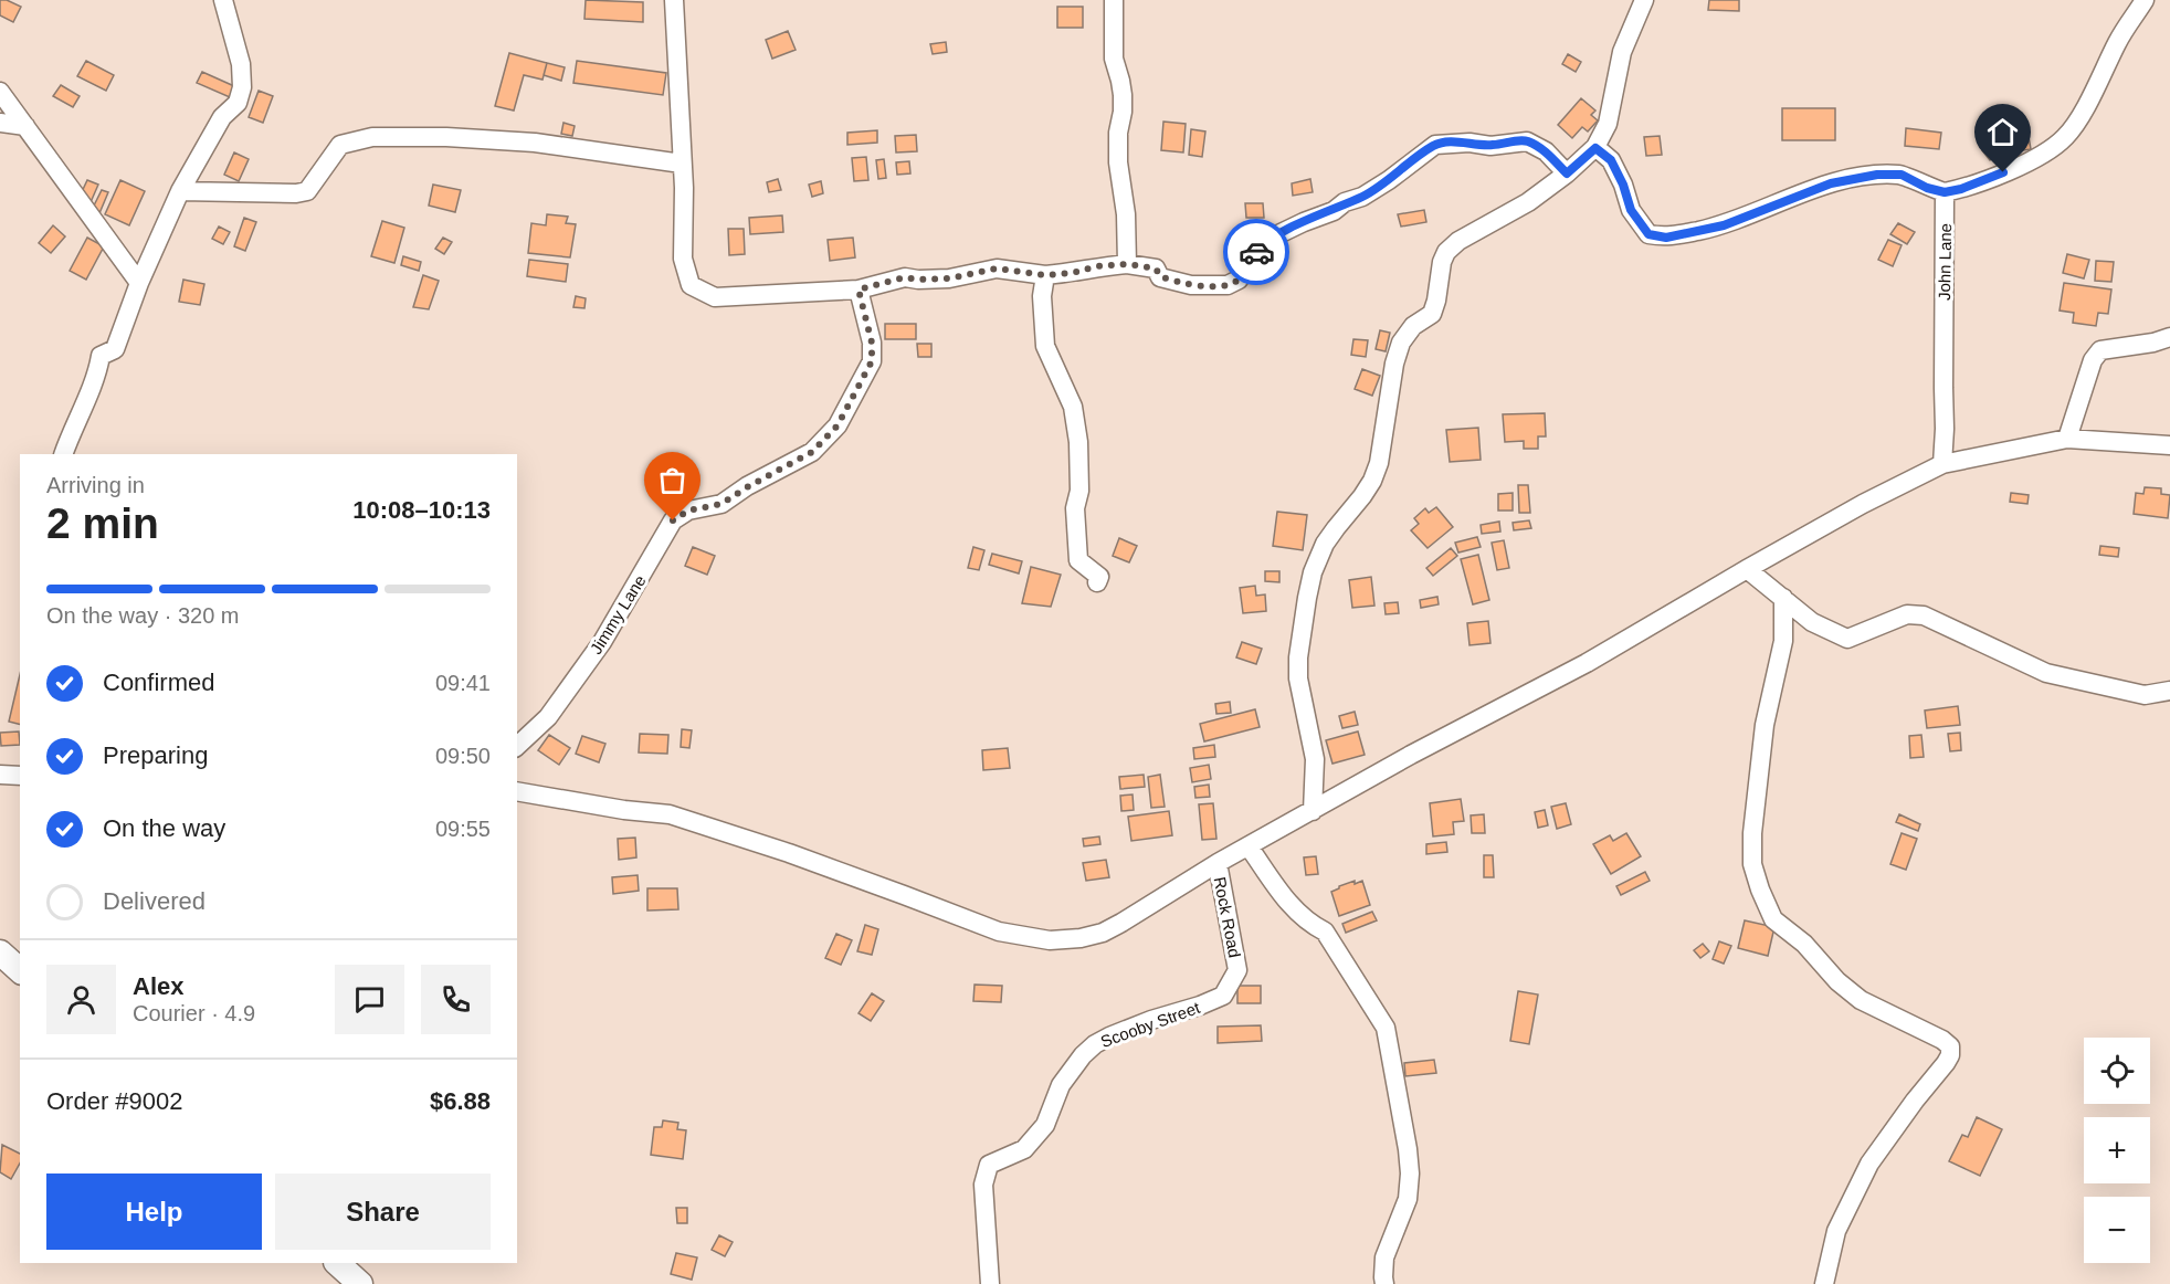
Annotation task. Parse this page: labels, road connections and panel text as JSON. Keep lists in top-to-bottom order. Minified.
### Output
{"streets":{"street":["John Lane","Jimmy Lane","Rock Road","Scooby Street"]},"crossings":[["Rock Road","Scooby Street"]],"page":{"heading":["2 min","Arriving in","10:08–10:13"],"panel":["Alex","Courier · 4.9","Order #9002","$6.88"],"bar":"On the way · 320 m","list":[["Confirmed","09:41"],["Preparing","09:50"],["On the way","09:55"],"Delivered"],"map_buttons":["+","−"],"buttons":["Help","Share"]}}
